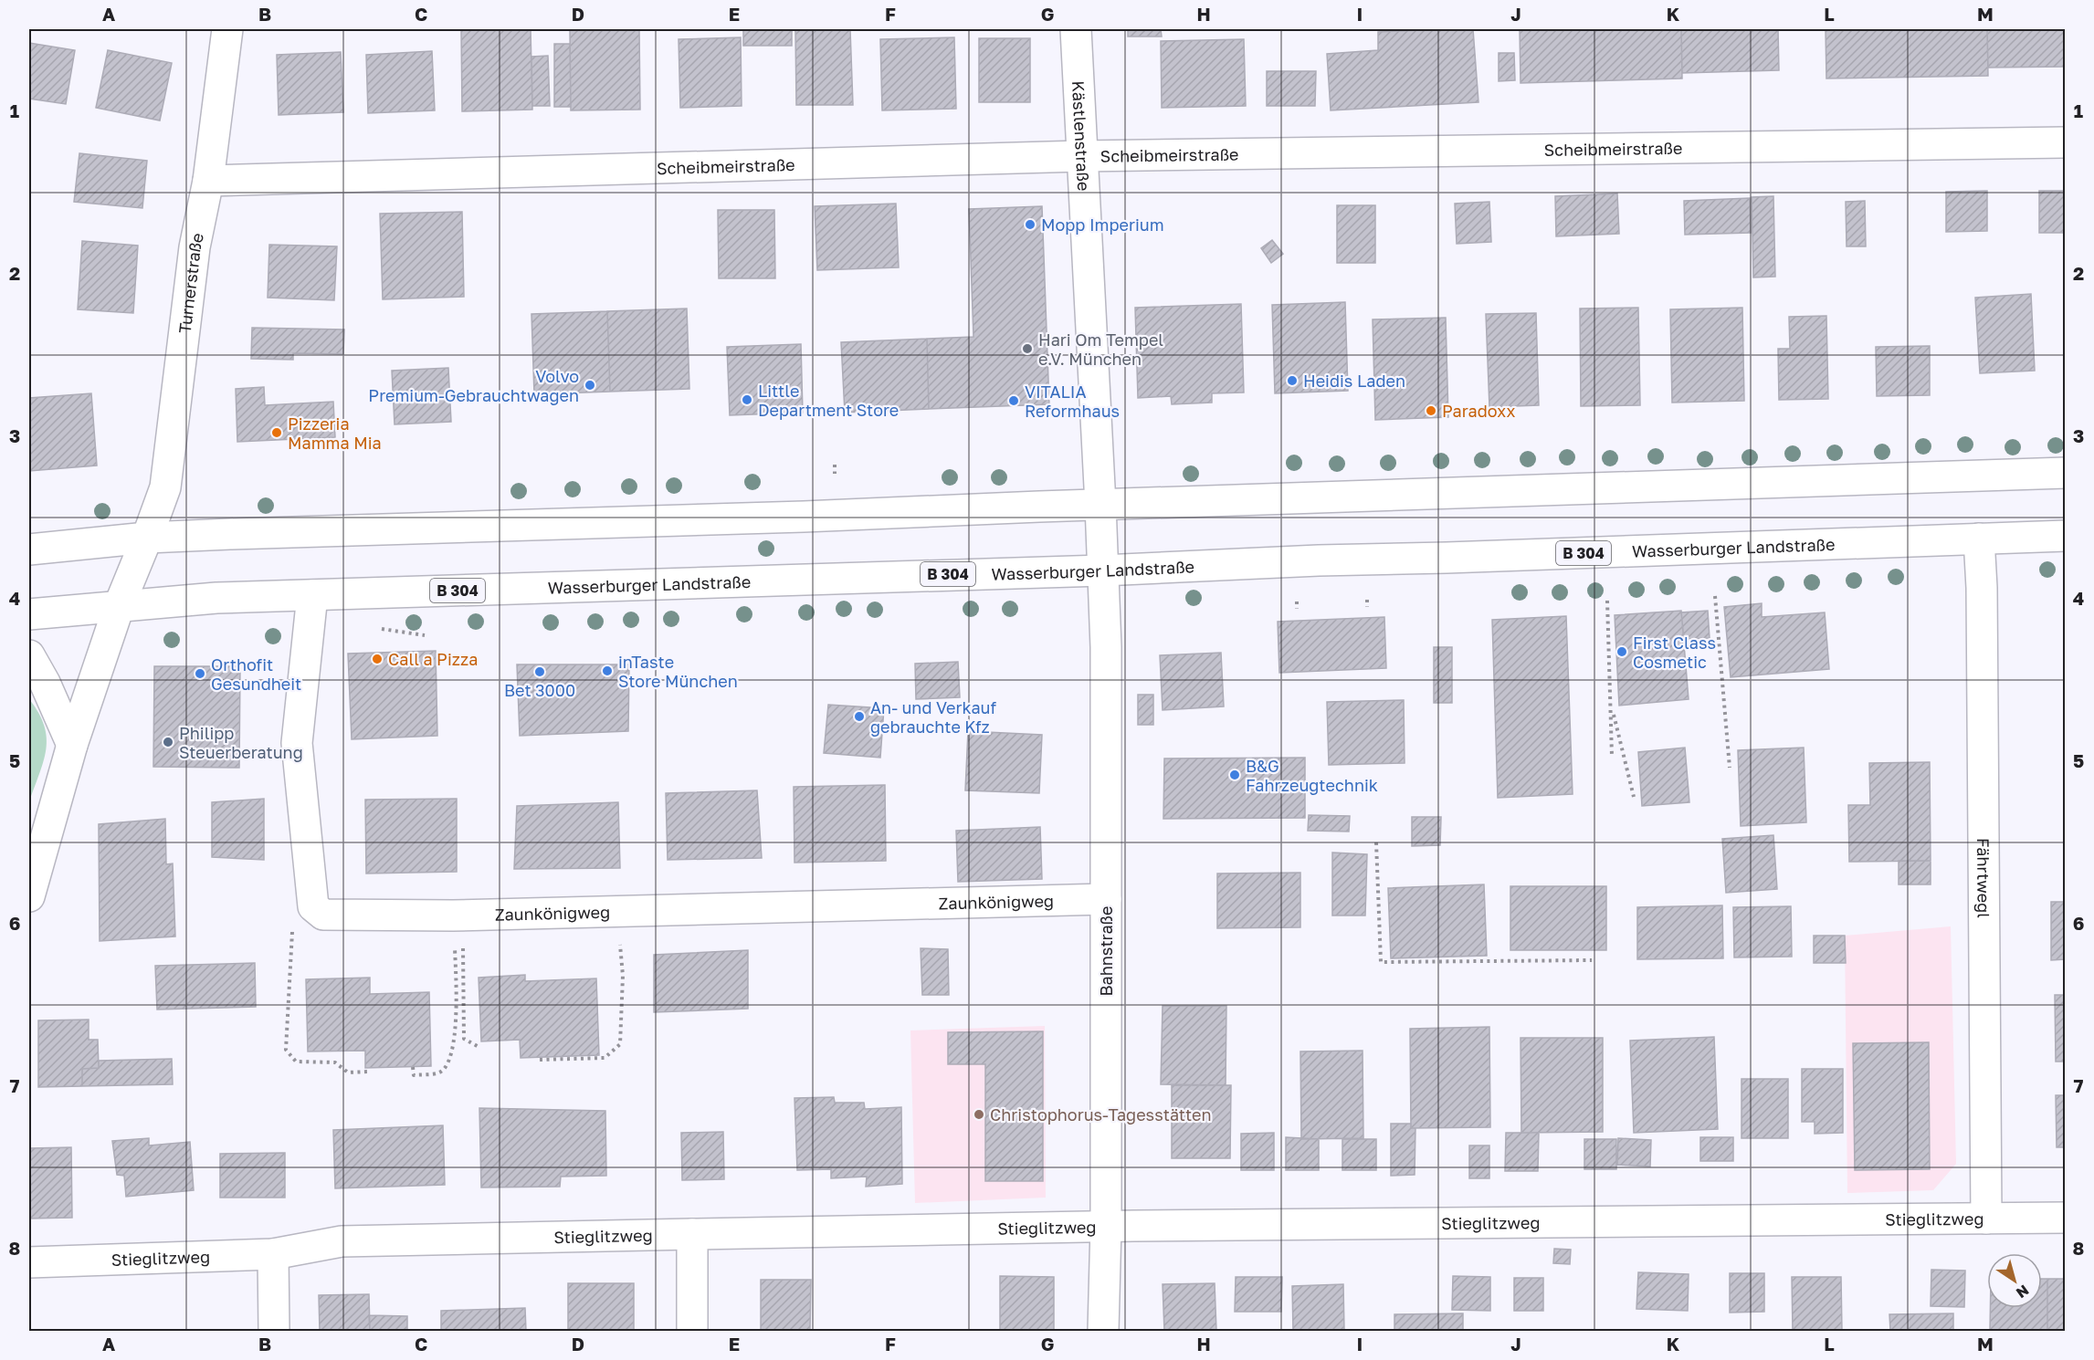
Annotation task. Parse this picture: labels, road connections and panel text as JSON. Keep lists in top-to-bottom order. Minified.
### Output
{"streets":{"street":["Kästlenstraße","Scheibmeirstraße","Turnerstraße","Wasserburger Landstraße","B 304","Fährtwegl","Zaunkönigweg","Bahnstraße","Stieglitzweg"]},"crossings":[["Kästlenstraße","Scheibmeirstraße"],["Kästlenstraße","Wasserburger Landstraße"],["Kästlenstraße","Bahnstraße"],["Scheibmeirstraße","Turnerstraße"],["Wasserburger Landstraße","Fährtwegl"],["Wasserburger Landstraße","Bahnstraße"],["Fährtwegl","Stieglitzweg"],["Zaunkönigweg","Bahnstraße"],["Bahnstraße","Stieglitzweg"]],"places":["Mopp Imperium","Hari Om Tempel e.V. München","Heidis Laden","Volvo Premium-Gebrauchtwagen","Little Department Store","VITALIA Reformhaus","Paradoxx","Pizzeria Mamma Mia","First Class Cosmetic","Call a Pizza","inTaste Store München","Bet 3000","Orthofit Gesundheit","An- und Verkauf gebrauchte Kfz","Philipp Steuerberatung","B&G Fahrzeugtechnik","Christophorus-Tagesstätten"],"north":"bottom right","grid":{"columns":["A","B","C","D","E","F","G","H","I","J","K","L","M"],"rows":["1","2","3","4","5","6","7","8"]}}
